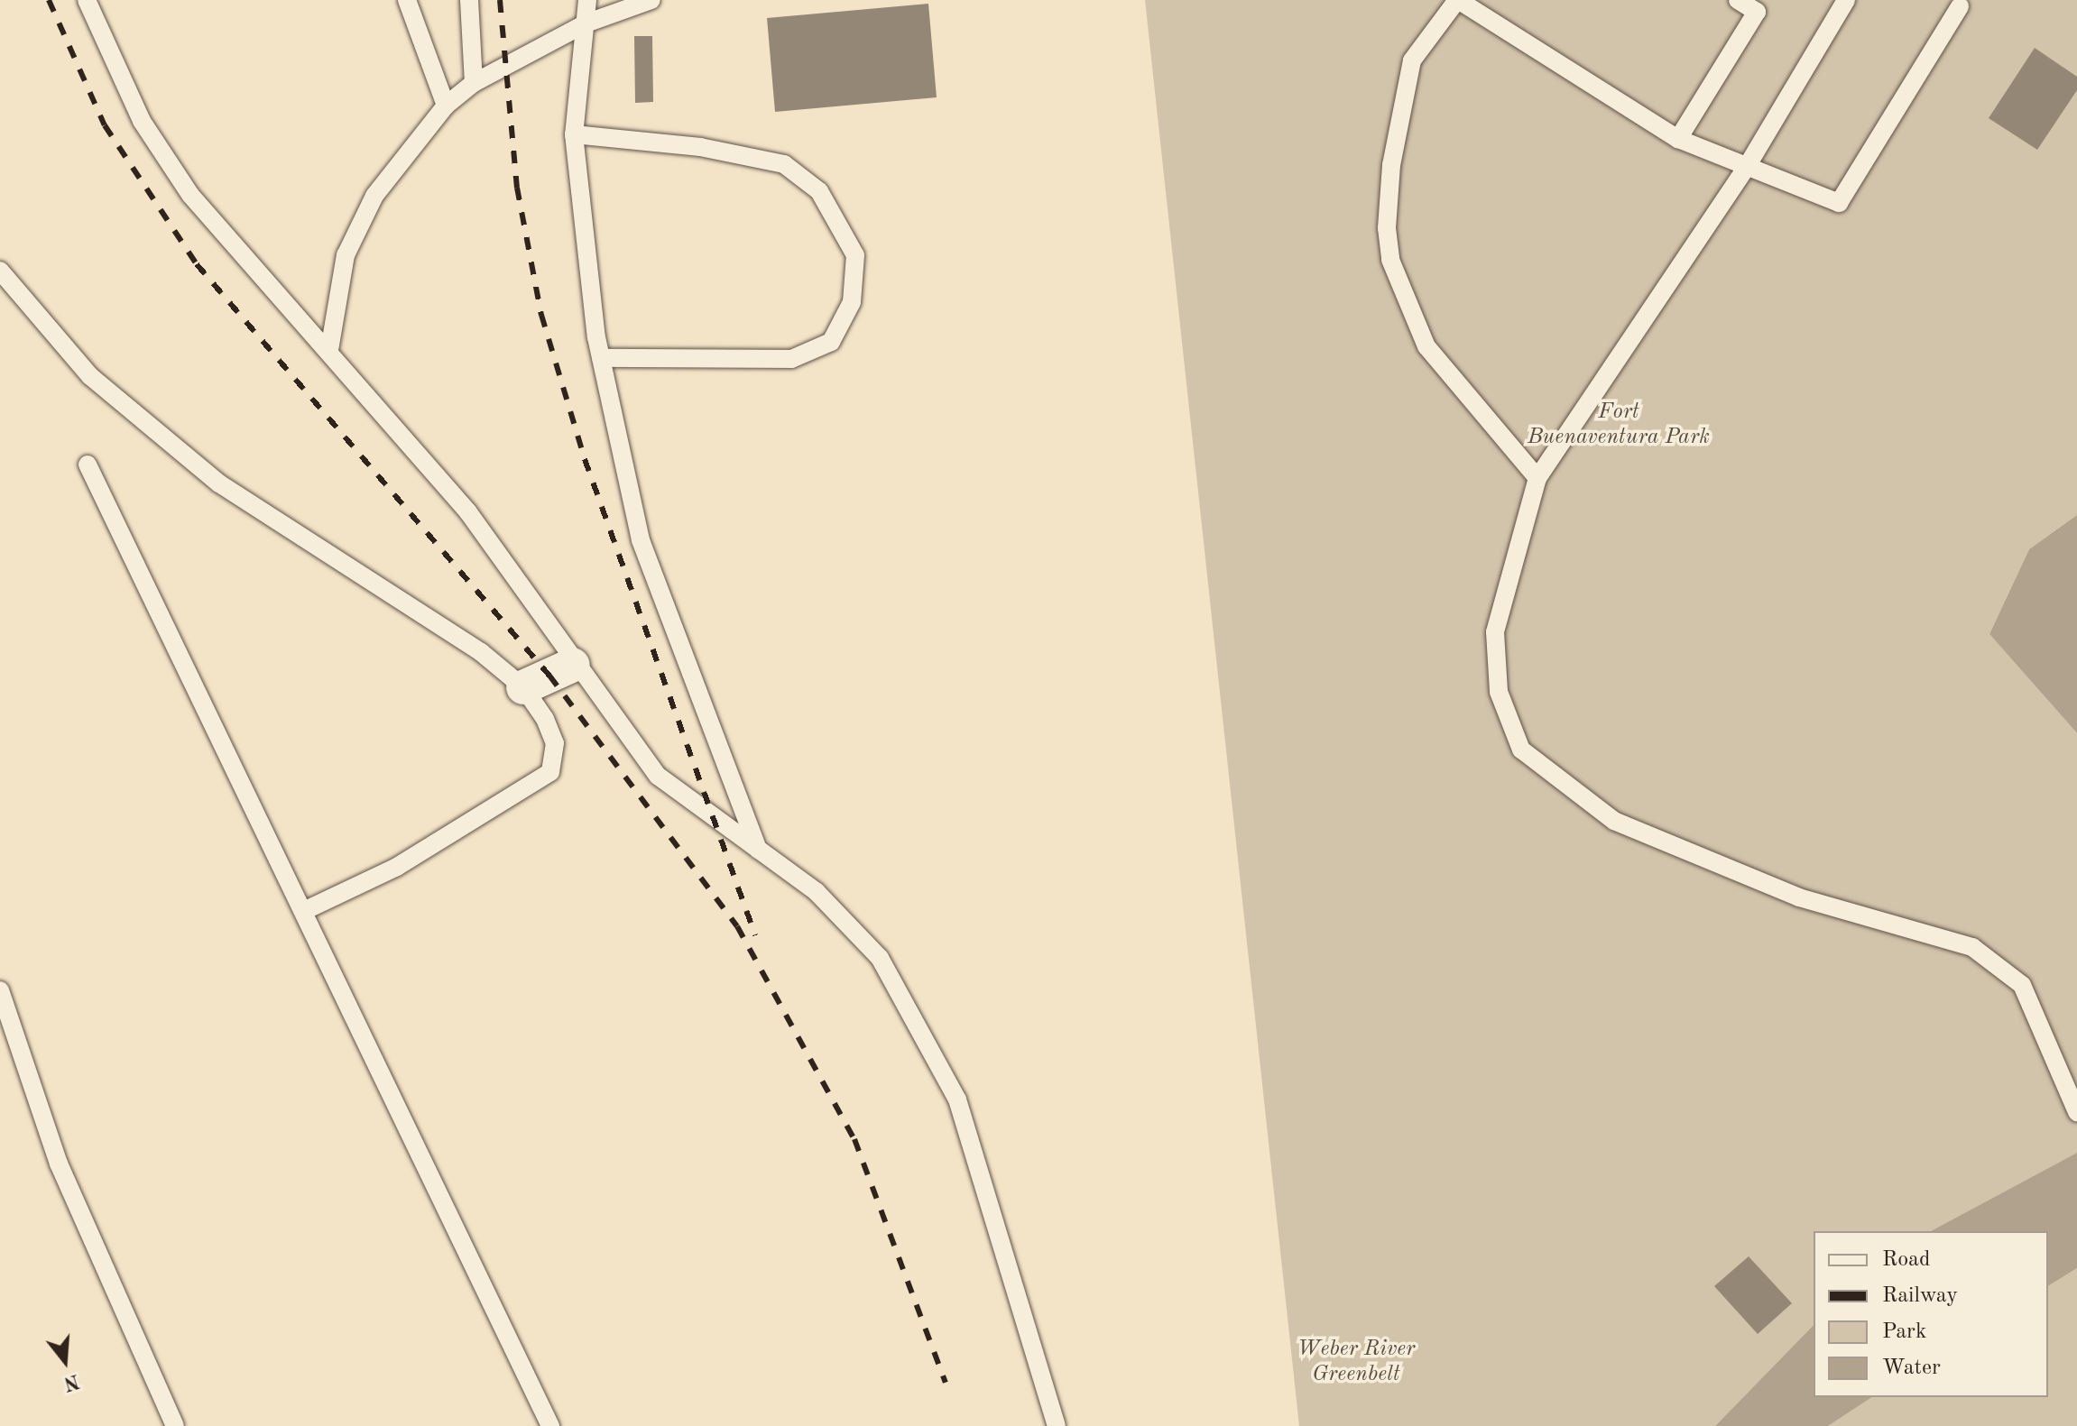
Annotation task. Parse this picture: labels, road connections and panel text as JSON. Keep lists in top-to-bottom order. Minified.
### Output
{"parks":["Fort Buenaventura Park","Weber River Greenbelt"],"legend":["Road","Railway","Park","Water"],"north":"bottom"}
